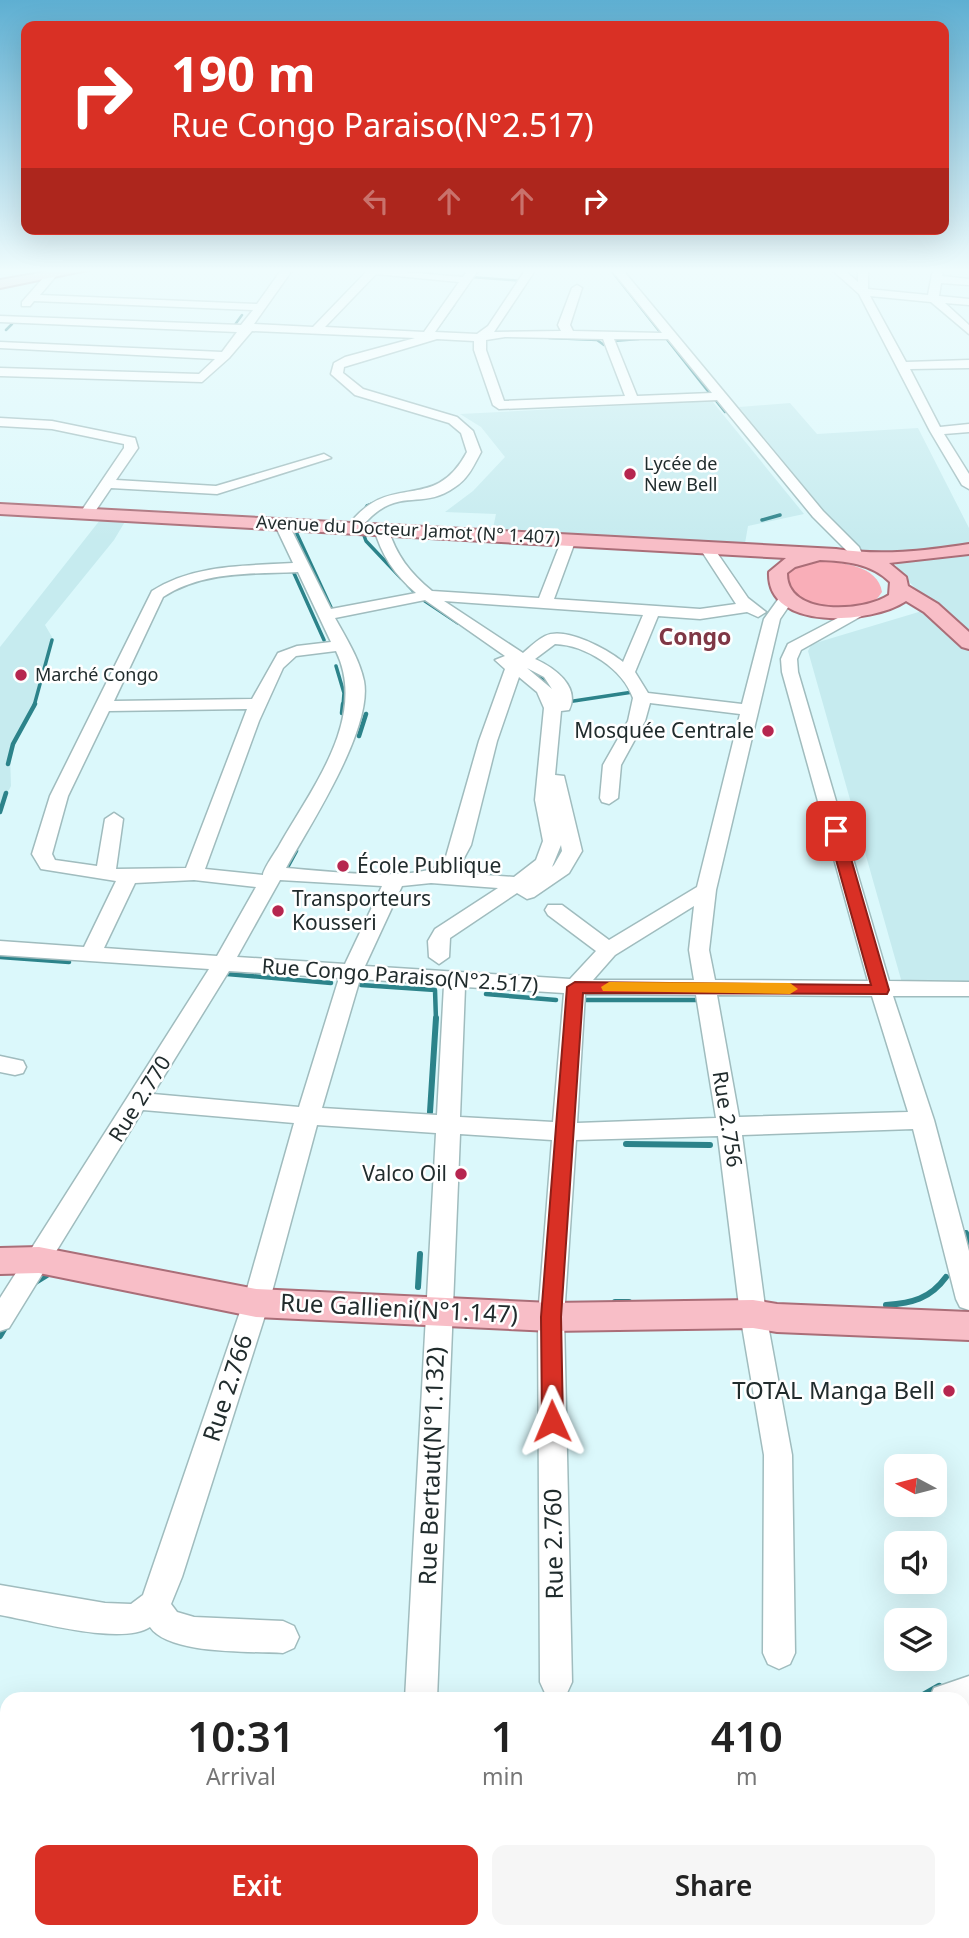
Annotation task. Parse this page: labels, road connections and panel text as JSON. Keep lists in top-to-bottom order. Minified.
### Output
{"streets":{"main road":["Avenue du Docteur Jamot (N° 1.407)","Rue Gallieni(N°1.147)"],"street":["Rue Congo Paraiso(N°2.517)","Rue 2.770","Rue 2.756","Rue 2.766","Rue Bertaut(N°1.132)","Rue 2.760"]},"crossings":[["Avenue du Docteur Jamot (N° 1.407)","Rue 2.770"],["Rue Congo Paraiso(N°2.517)","Rue 2.770"],["Rue Congo Paraiso(N°2.517)","Rue 2.756"],["Rue Congo Paraiso(N°2.517)","Rue 2.766"],["Rue Congo Paraiso(N°2.517)","Rue Bertaut(N°1.132)"],["Rue Congo Paraiso(N°2.517)","Rue 2.760"],["Rue 2.770","Rue Gallieni(N°1.147)"],["Rue 2.756","Rue Gallieni(N°1.147)"],["Rue Gallieni(N°1.147)","Rue 2.766"],["Rue Gallieni(N°1.147)","Rue Bertaut(N°1.132)"],["Rue Gallieni(N°1.147)","Rue 2.760"]],"districts":["Congo"],"places":["Lycée de New Bell","Marché Congo","Mosquée Centrale","École Publique","Transporteurs Kousseri","Valco Oil","TOTAL Manga Bell"],"north":"left","page":{"turn":["190 m","Rue Congo Paraiso(N°2.517)"],"eta":["10:31","Arrival","1","min","410","m"],"buttons":["Exit","Share"]}}
